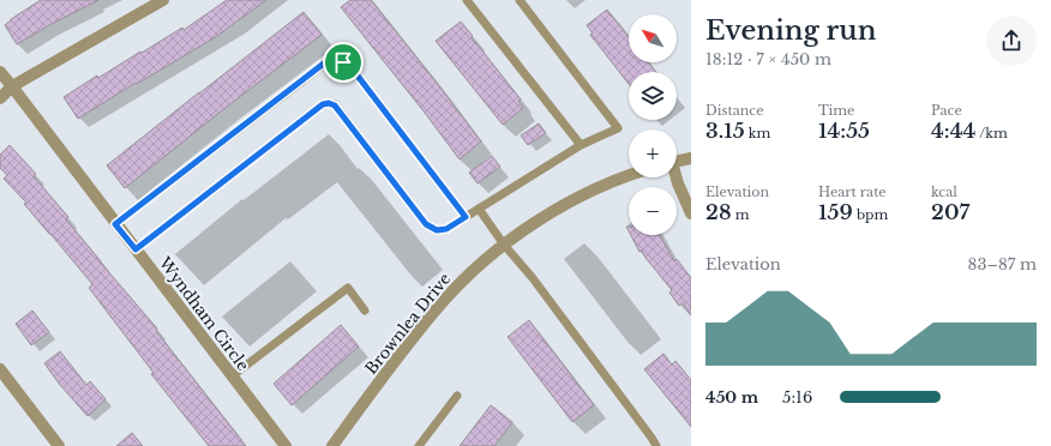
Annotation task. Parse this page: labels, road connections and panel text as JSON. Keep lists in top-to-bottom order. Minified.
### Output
{"streets":{"street":["Wyndham Circle","Brownlea Drive"]},"north":"top left","page":{"heading":["Evening run","18:12 · 7 × 450 m"],"map_buttons":["+","−"],"stats":[["Distance","3.15 km"],["Time","14:55"],["Pace","4:44 /km"],["Elevation","28 m"],["Heart rate","159 bpm"],["kcal","207"]],"chart":["Elevation","83–87 m"],"list":[{"name":"450 m","note":"5:16"}]}}
